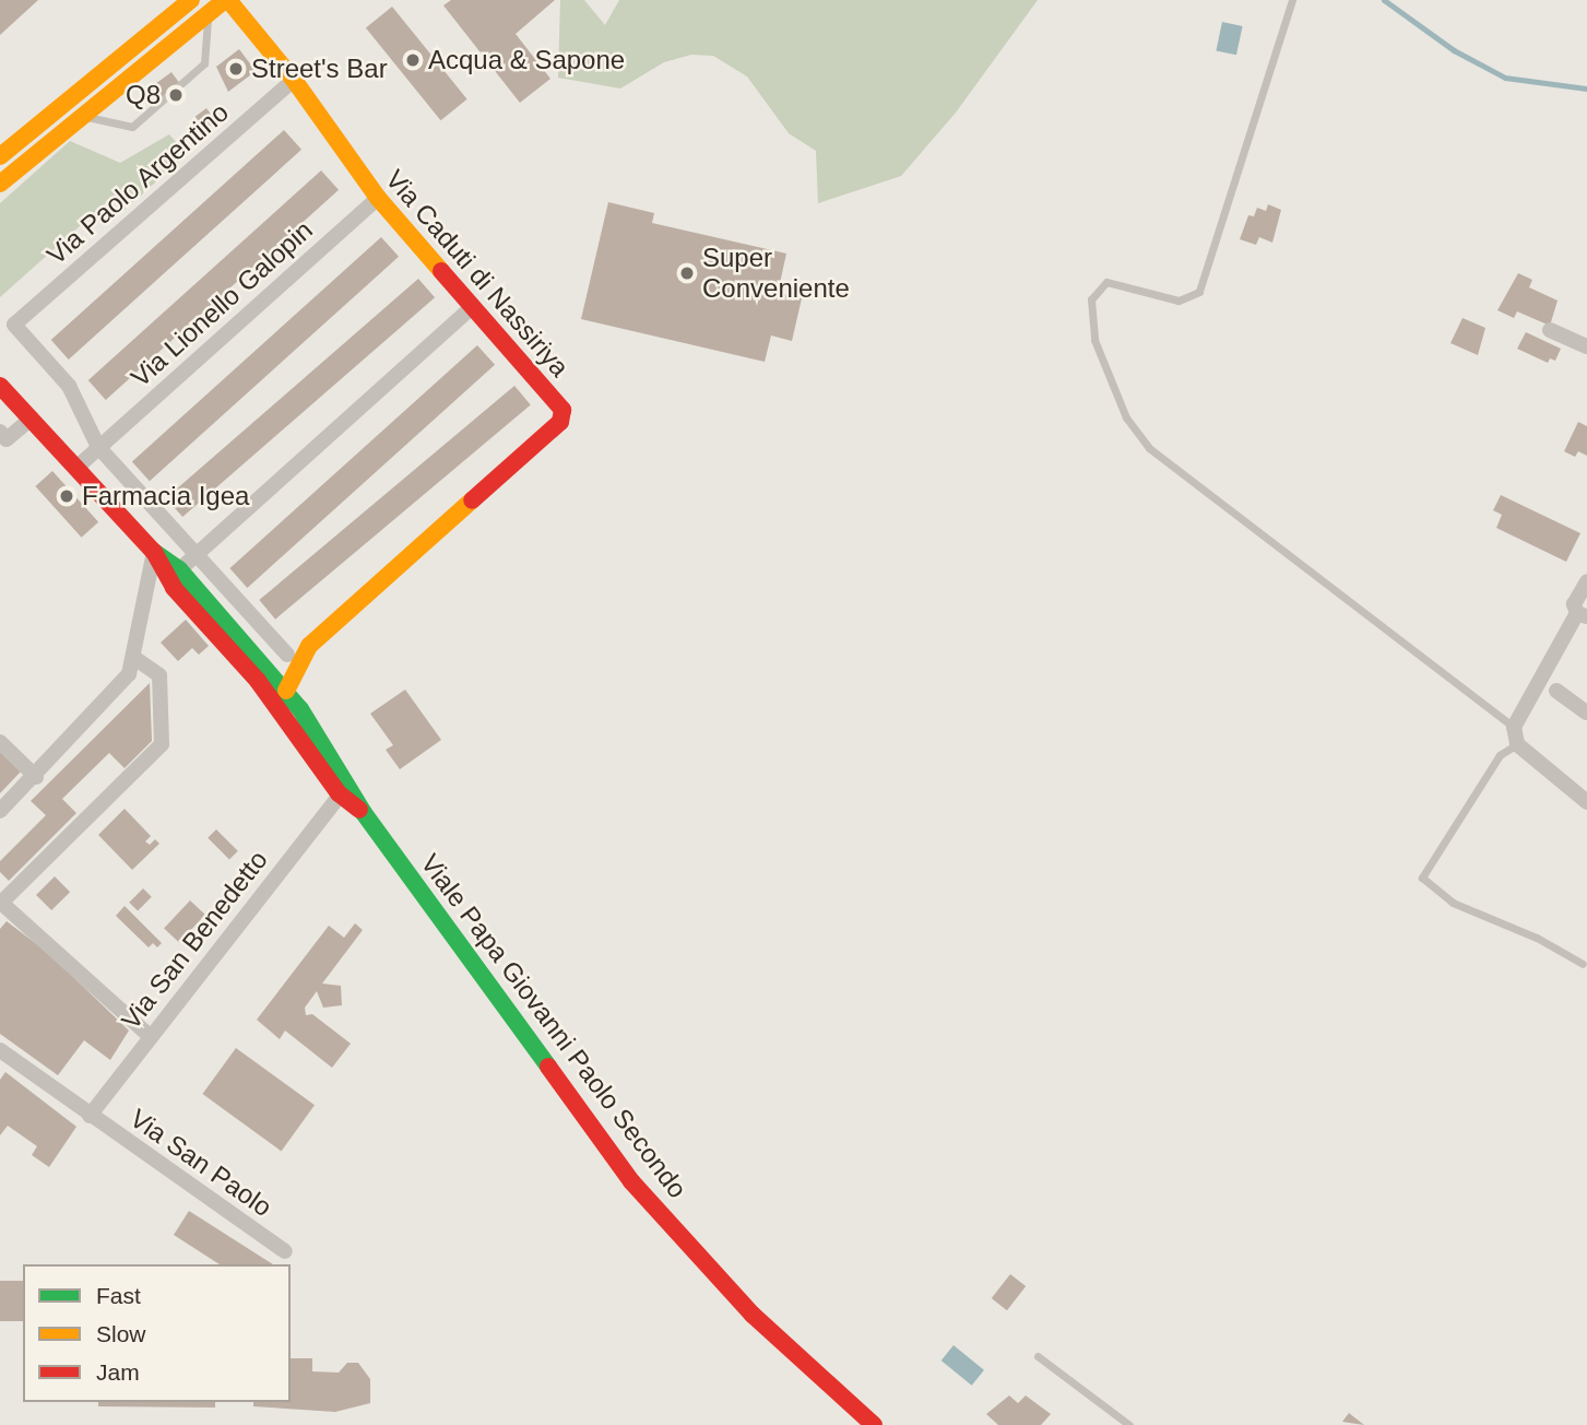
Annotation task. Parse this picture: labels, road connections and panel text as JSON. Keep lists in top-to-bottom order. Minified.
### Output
{"streets":{"street":["Via Paolo Argentino","Via Caduti di Nassiriya","Via Lionello Galopin","Via San Benedetto","Viale Papa Giovanni Paolo Secondo","Via San Paolo"]},"crossings":[["Via Paolo Argentino","Via Caduti di Nassiriya"],["Via Paolo Argentino","Via Lionello Galopin"],["Via Caduti di Nassiriya","Via Lionello Galopin"],["Via San Benedetto","Viale Papa Giovanni Paolo Secondo"],["Via San Benedetto","Via San Paolo"]],"places":["Acqua & Sapone","Street's Bar","Q8","Super Conveniente","Farmacia Igea"],"legend":["Fast","Slow","Jam"]}
